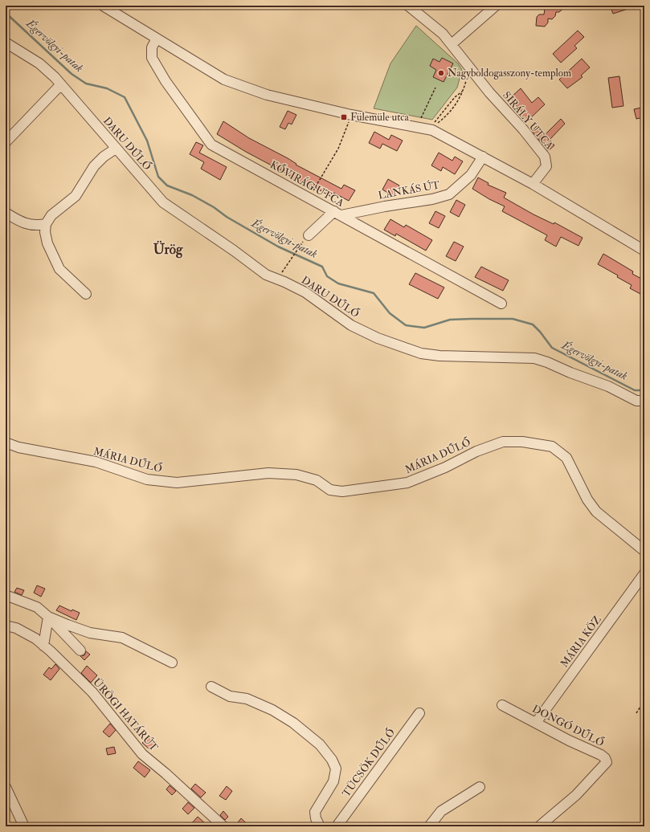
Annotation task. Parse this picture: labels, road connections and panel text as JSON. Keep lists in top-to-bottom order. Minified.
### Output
{"streets":{"street":["SIRÁLY UTCA","DARU DŰLŐ","KŐVIRÁG UTCA","LANKÁS ÚT","MÁRIA DŰLŐ","MÁRIA KÖZ","ÜRÖGI HATÁRÚT","DONGÓ DŰLŐ","TÜCSÖK DŰLŐ"]},"crossings":[["KŐVIRÁG UTCA","LANKÁS ÚT"],["MÁRIA KÖZ","DONGÓ DŰLŐ"]],"districts":["Ürög"],"water":["Égervölgyi-patak"],"places":{"other":["Nagyboldogasszony-templom"],"transit":["Fülemüle utca"]}}
